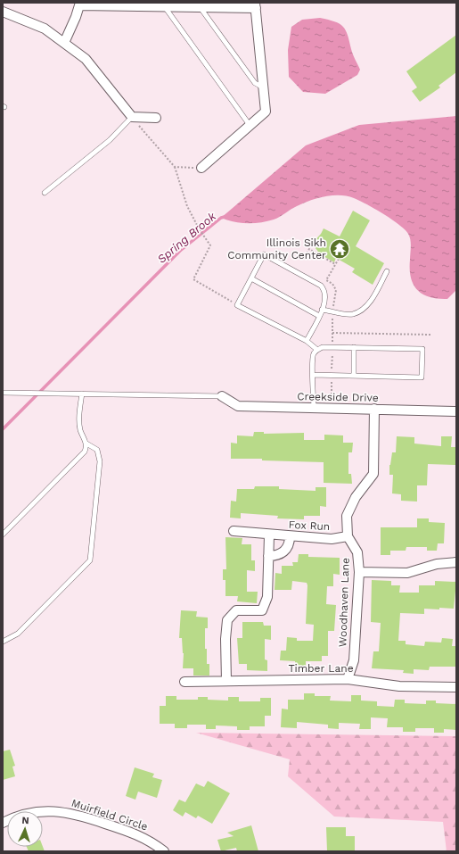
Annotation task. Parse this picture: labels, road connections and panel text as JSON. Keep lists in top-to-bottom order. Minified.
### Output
{"streets":{"street":["Creekside Drive","Fox Run","Woodhaven Lane","Timber Lane","Muirfield Circle"]},"crossings":[["Fox Run","Woodhaven Lane"],["Woodhaven Lane","Timber Lane"]],"water":["Spring Brook"],"places":{"temple":["Illinois Sikh Community Center"]},"north":"top"}
